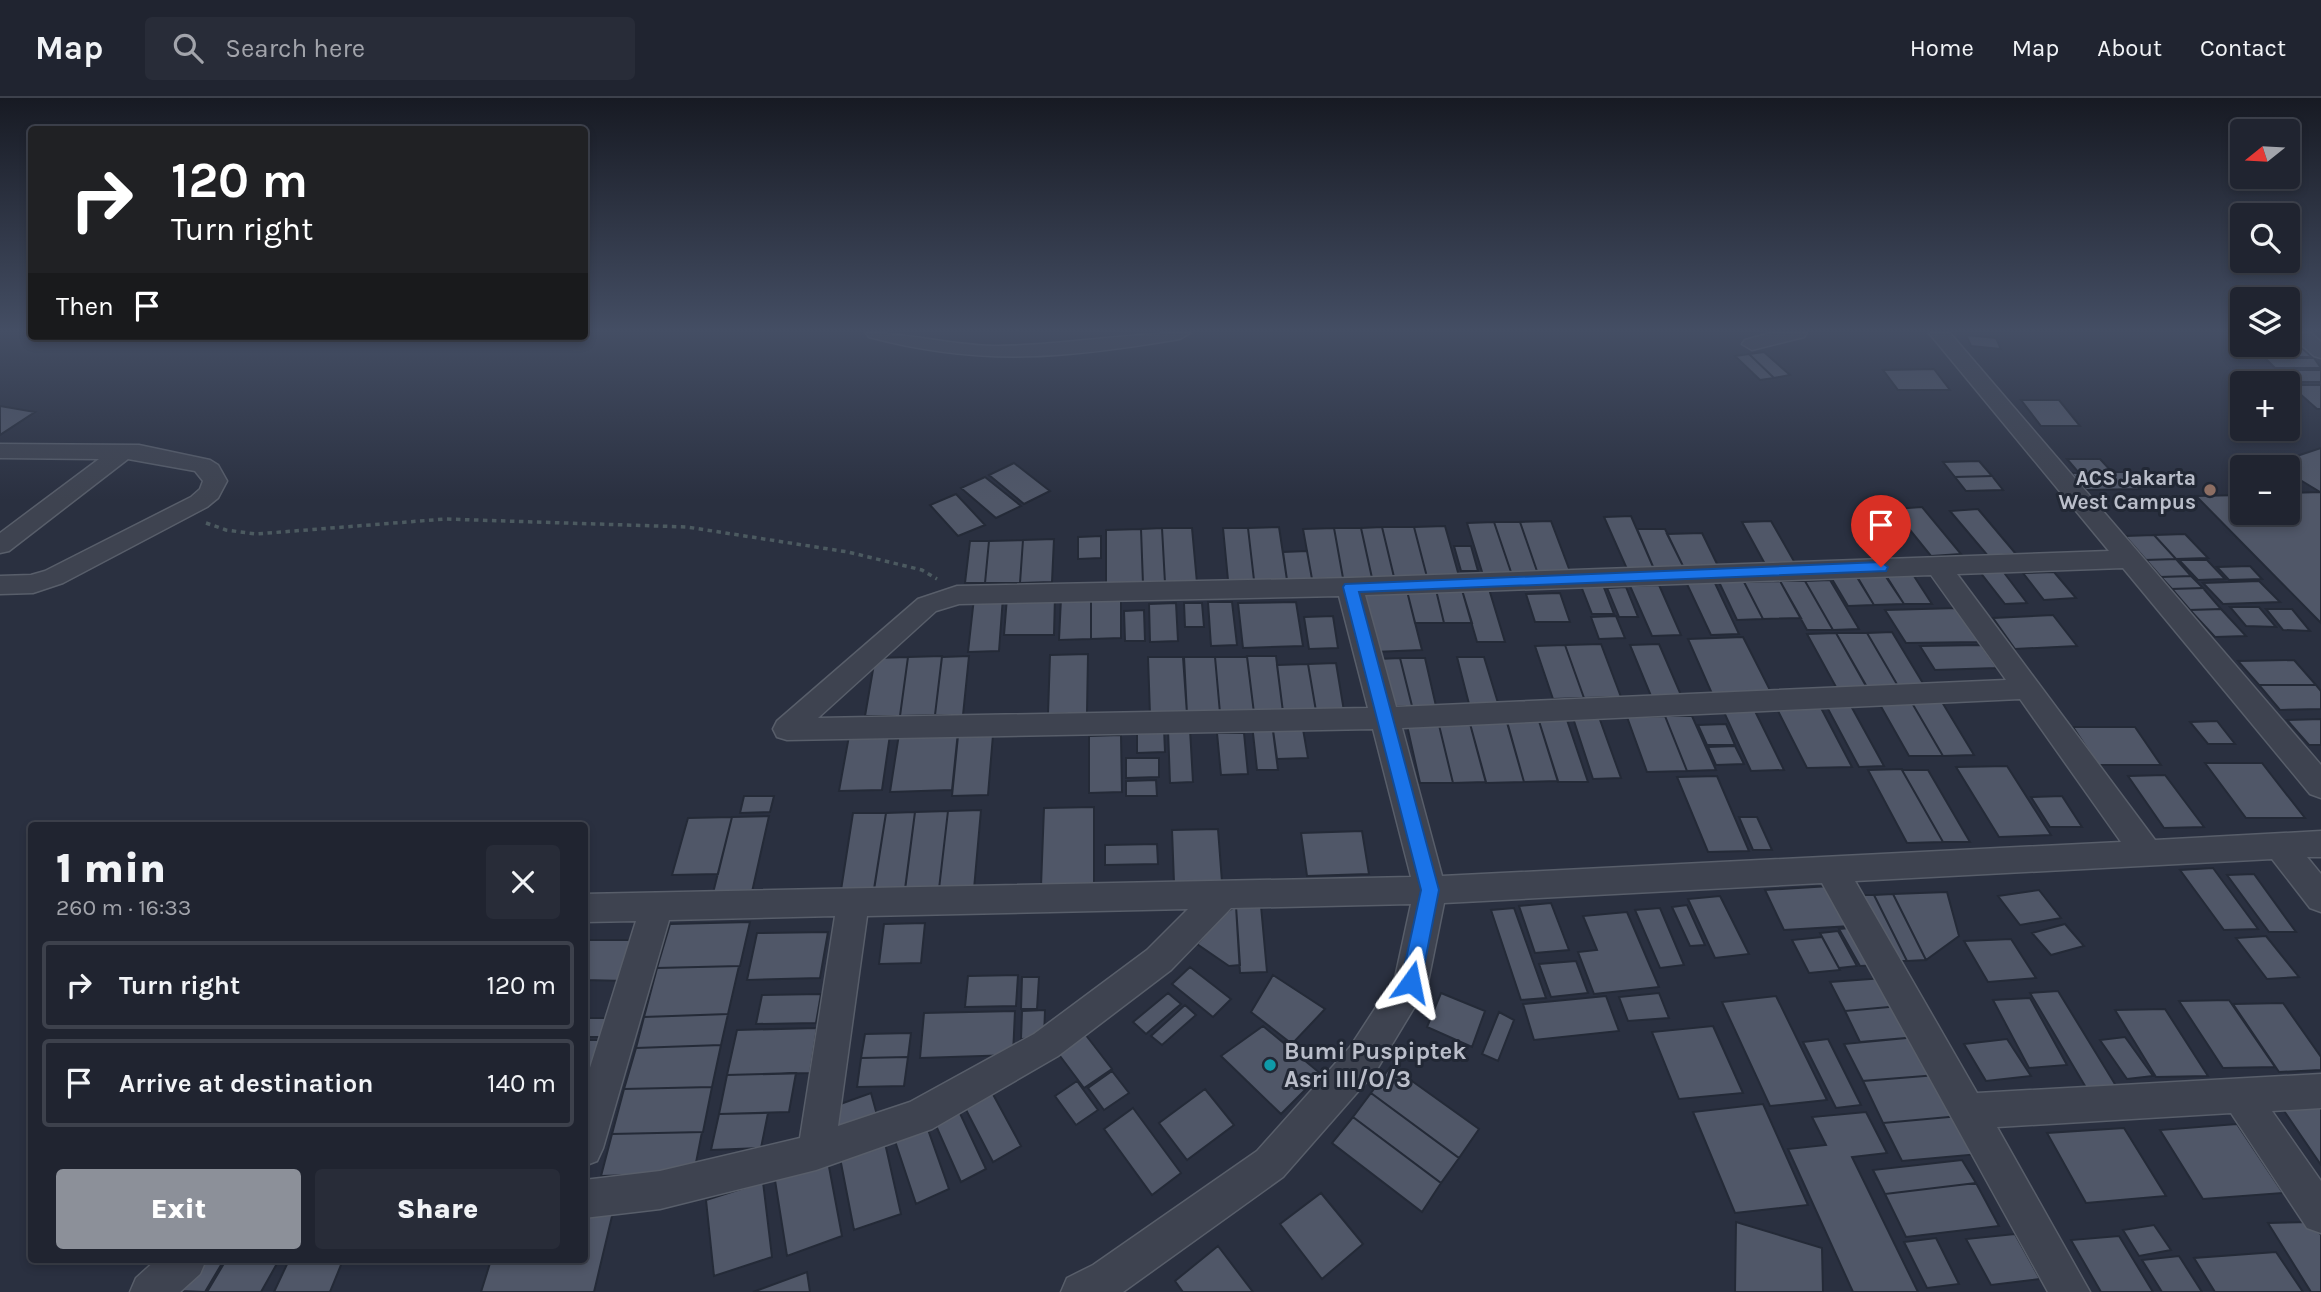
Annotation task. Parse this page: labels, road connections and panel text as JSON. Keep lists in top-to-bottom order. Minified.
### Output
{"places":["ACS Jakarta West Campus","Bumi Puspiptek Asri III/O/3"],"north":"left","page":{"header":"Map","search":"Search here","nav":["Home","Map","About","Contact"],"map_buttons":["+","−"],"turn":["120 m","Turn right"],"then":"Then","heading":["1 min","260 m · 16:33"],"list":[{"name":"Turn right","value":"120 m"},{"name":"Arrive at destination","value":"140 m"}],"buttons":["Exit","Share"]}}
